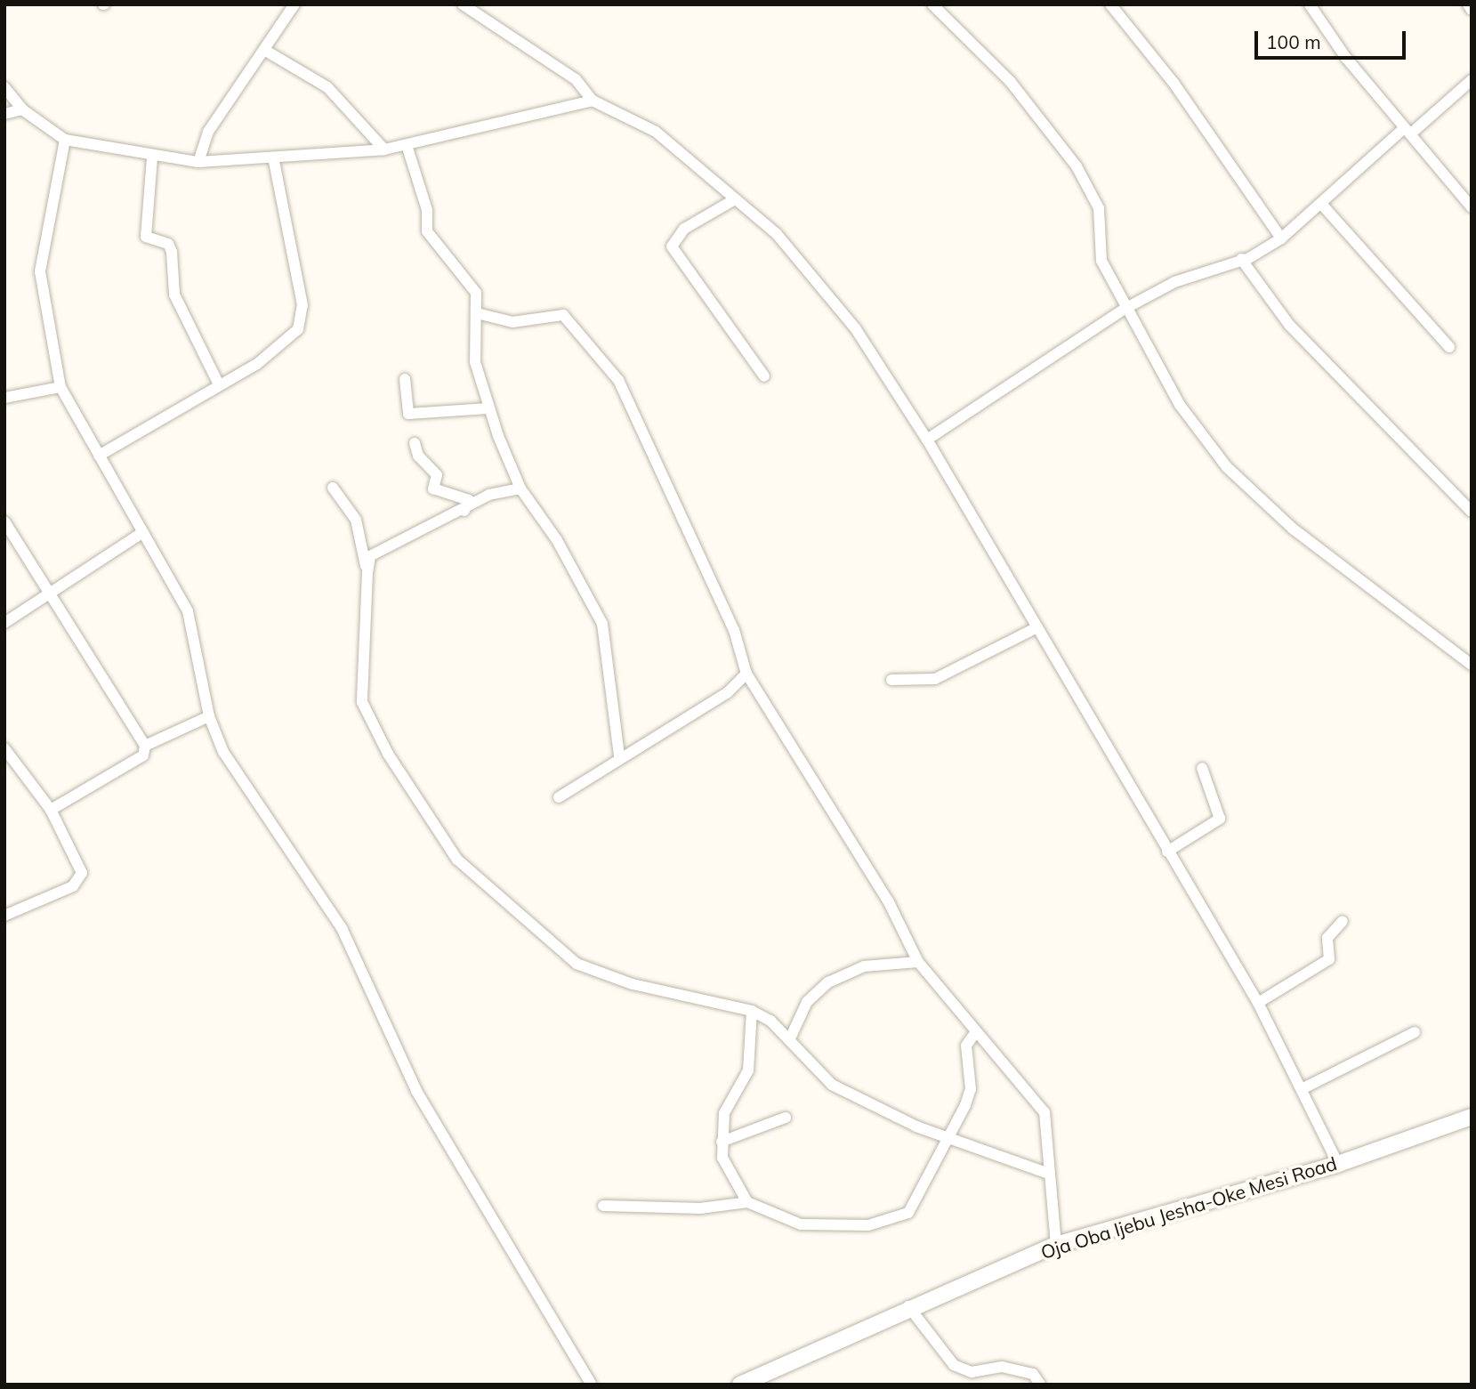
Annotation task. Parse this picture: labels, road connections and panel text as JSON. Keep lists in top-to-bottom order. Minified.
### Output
{"streets":{"main road":["Oja Oba Ijebu Jesha-Oke Mesi Road"]},"scale_bar":"100 m"}
